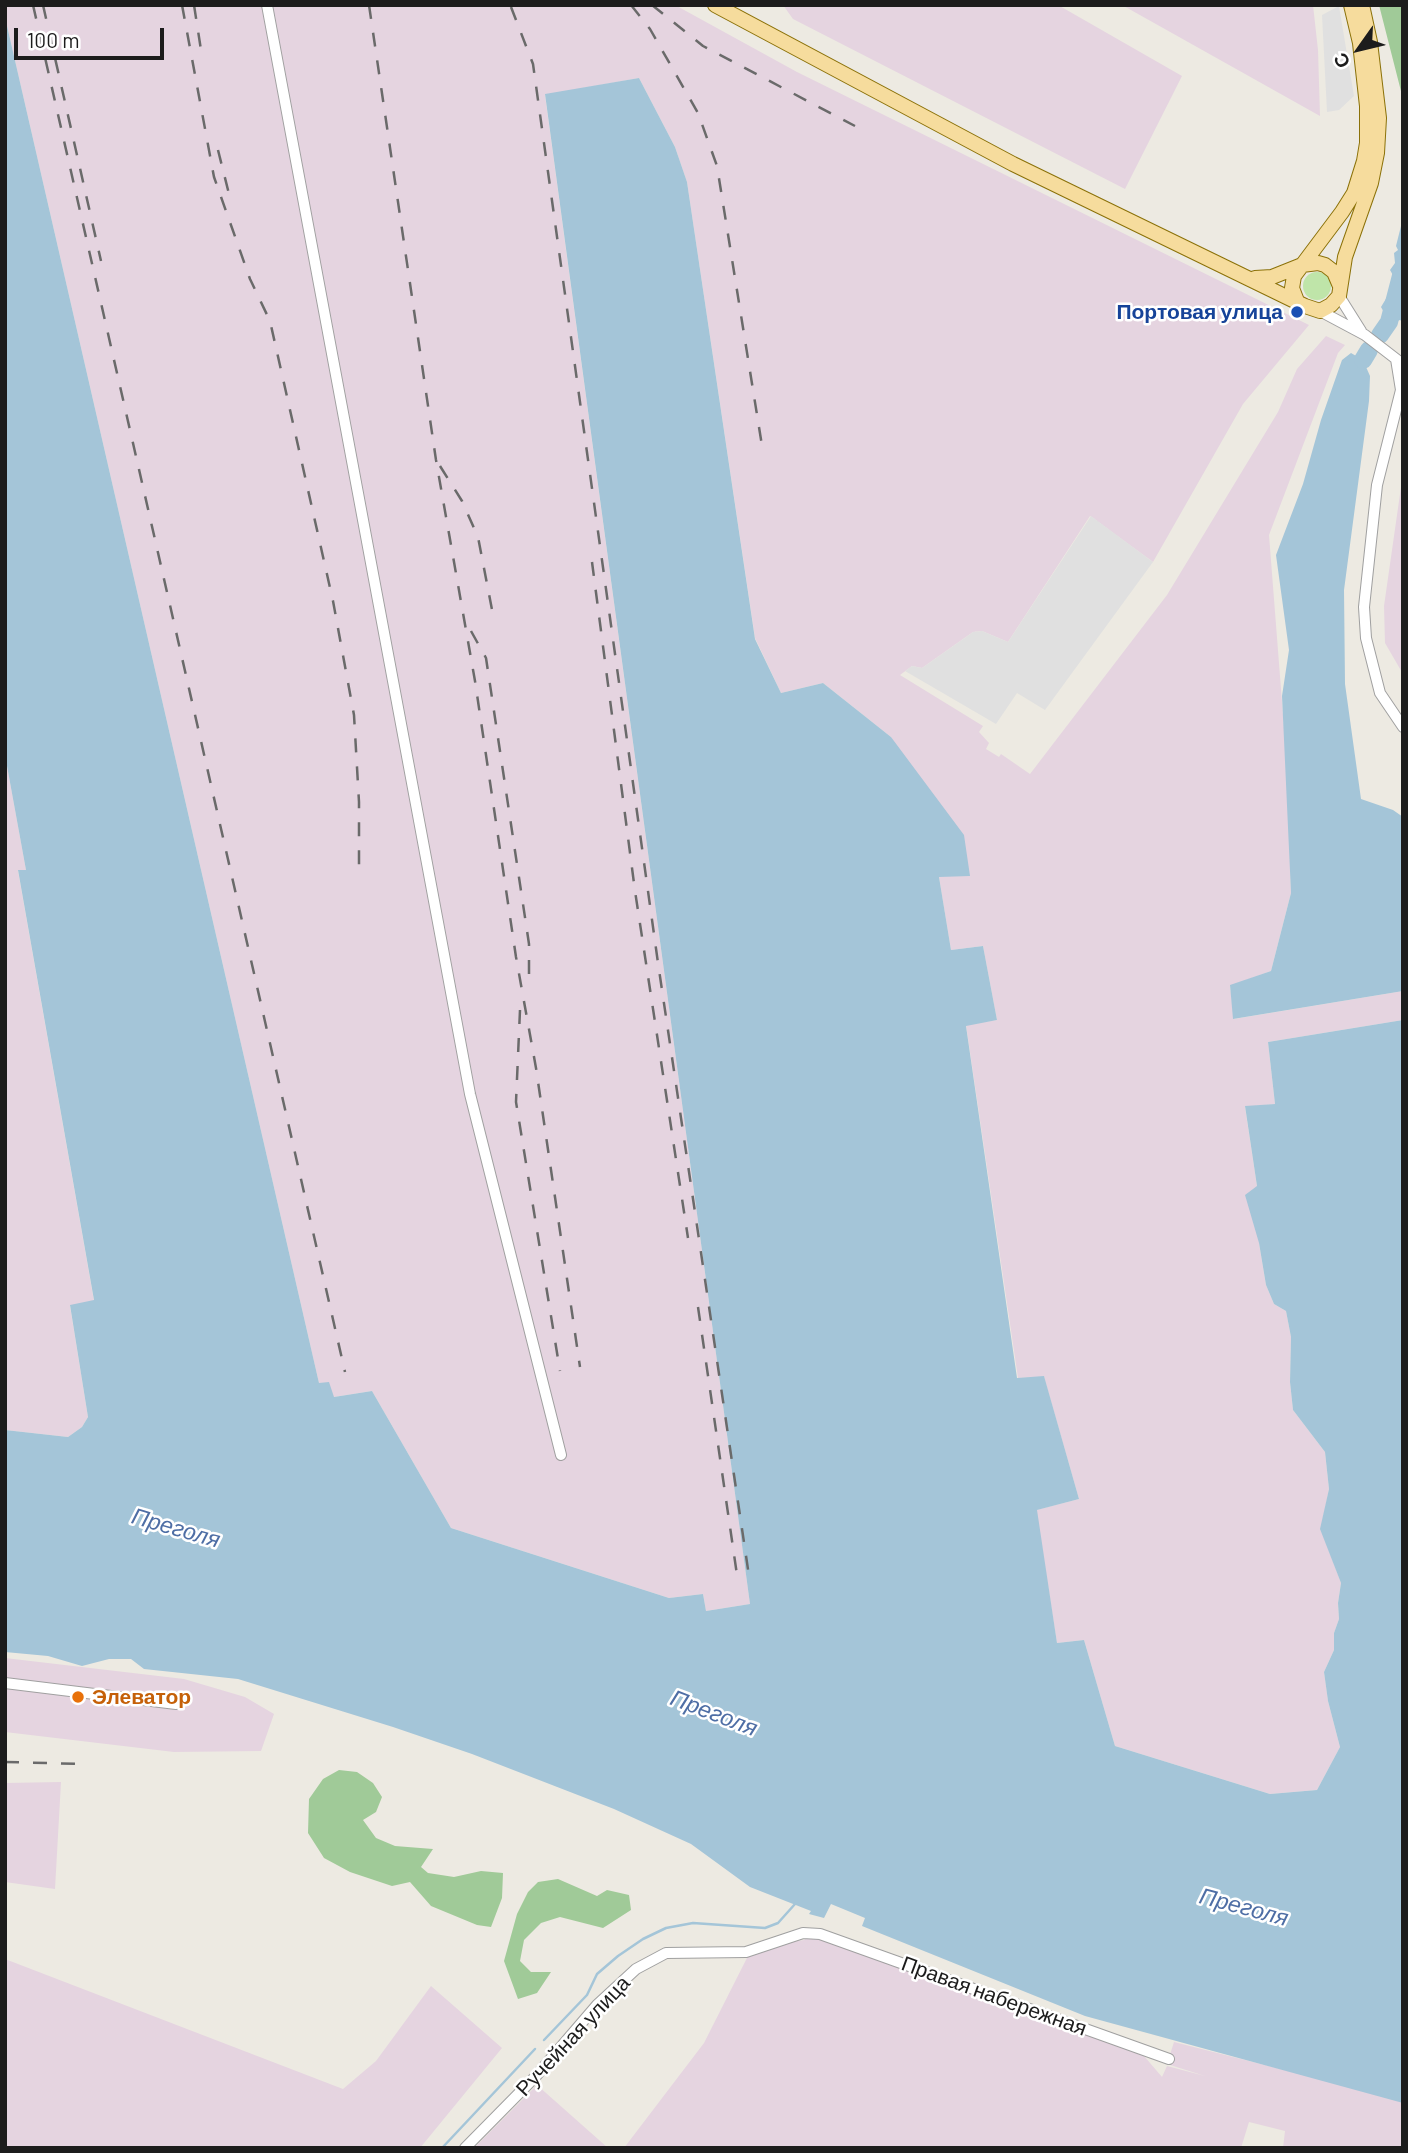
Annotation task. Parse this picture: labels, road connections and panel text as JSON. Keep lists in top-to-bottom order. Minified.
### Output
{"streets":{"street":["Правая набережная","Ручейная улица"]},"crossings":[["Правая набережная","Ручейная улица"]],"water":["Преголя"],"places":["Портовая улица","Элеватор"],"scale_bar":"100 m","north":"bottom left"}
